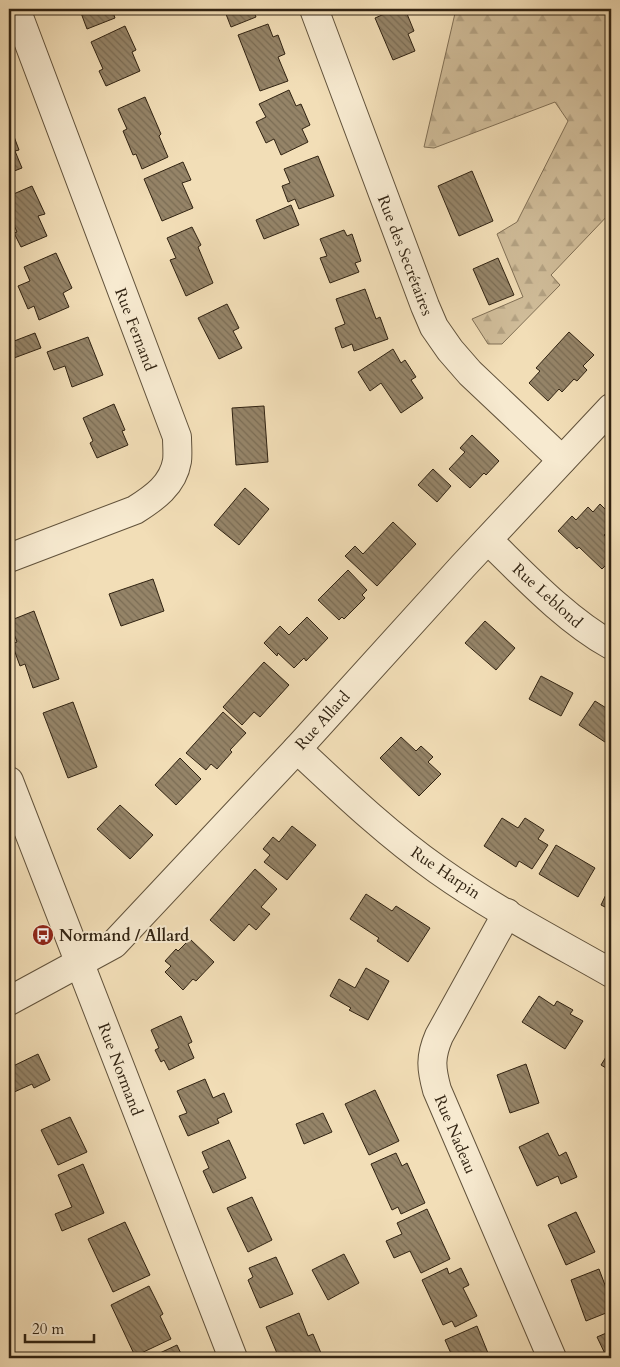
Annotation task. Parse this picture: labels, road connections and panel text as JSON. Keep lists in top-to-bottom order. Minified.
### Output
{"streets":{"street":["Rue des Secrétaires","Rue Fernand","Rue Leblond","Rue Allard","Rue Harpin","Rue Normand","Rue Nadeau"]},"crossings":[["Rue des Secrétaires","Rue Allard"],["Rue Leblond","Rue Allard"],["Rue Allard","Rue Harpin"],["Rue Allard","Rue Normand"],["Rue Harpin","Rue Nadeau"]],"places":{"bus stop":["Normand / Allard"]},"scale_bar":"20 m"}
